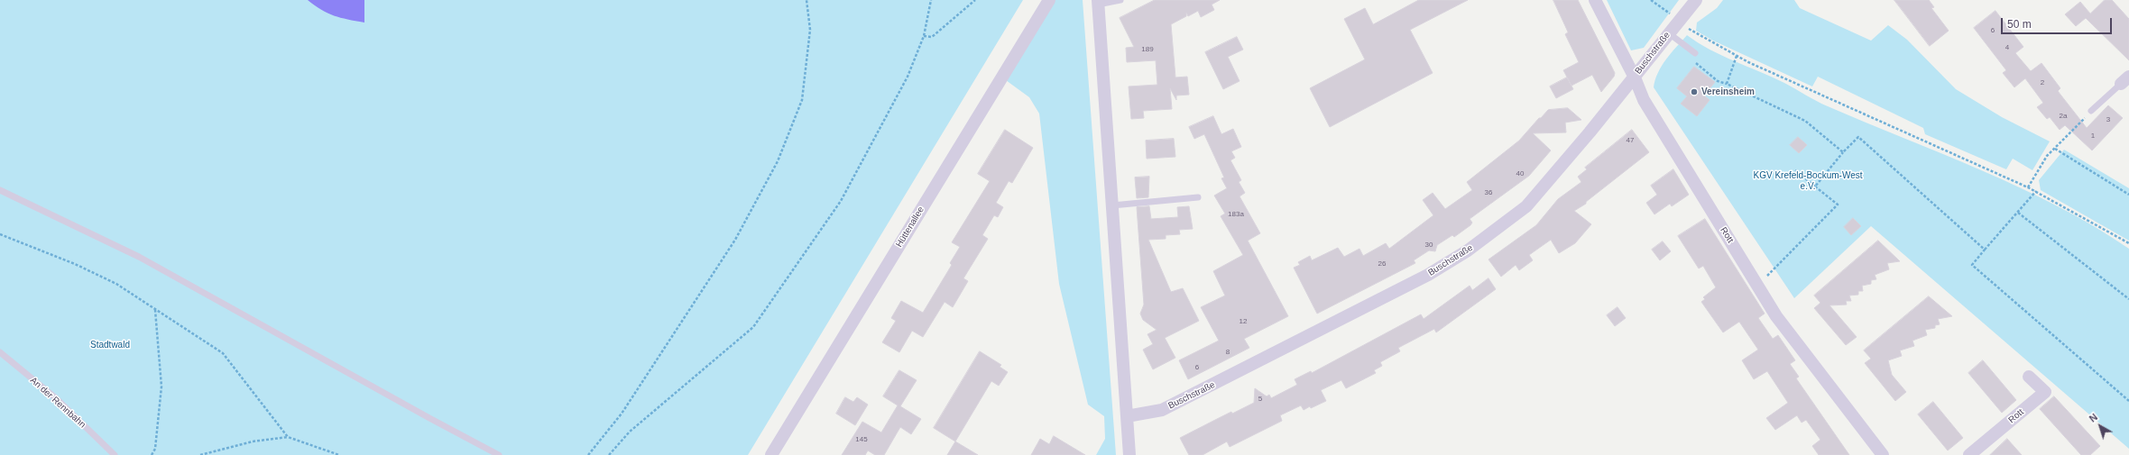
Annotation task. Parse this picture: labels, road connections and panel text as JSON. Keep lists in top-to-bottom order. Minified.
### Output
{"streets":{"street":["Buschstraße","Hüttenallee","Rott"],"lane":["An der Rennbahn"]},"crossings":[["Buschstraße","Rott"]],"parks":["KGV Krefeld-Bockum-West e.V.","Stadtwald"],"places":["Vereinsheim"],"house_numbers":["6","4","189","2","2a","3","1","47","40","36","183a","30","26","12","8","6","5","145"],"scale_bar":"50 m","north":"top left"}
